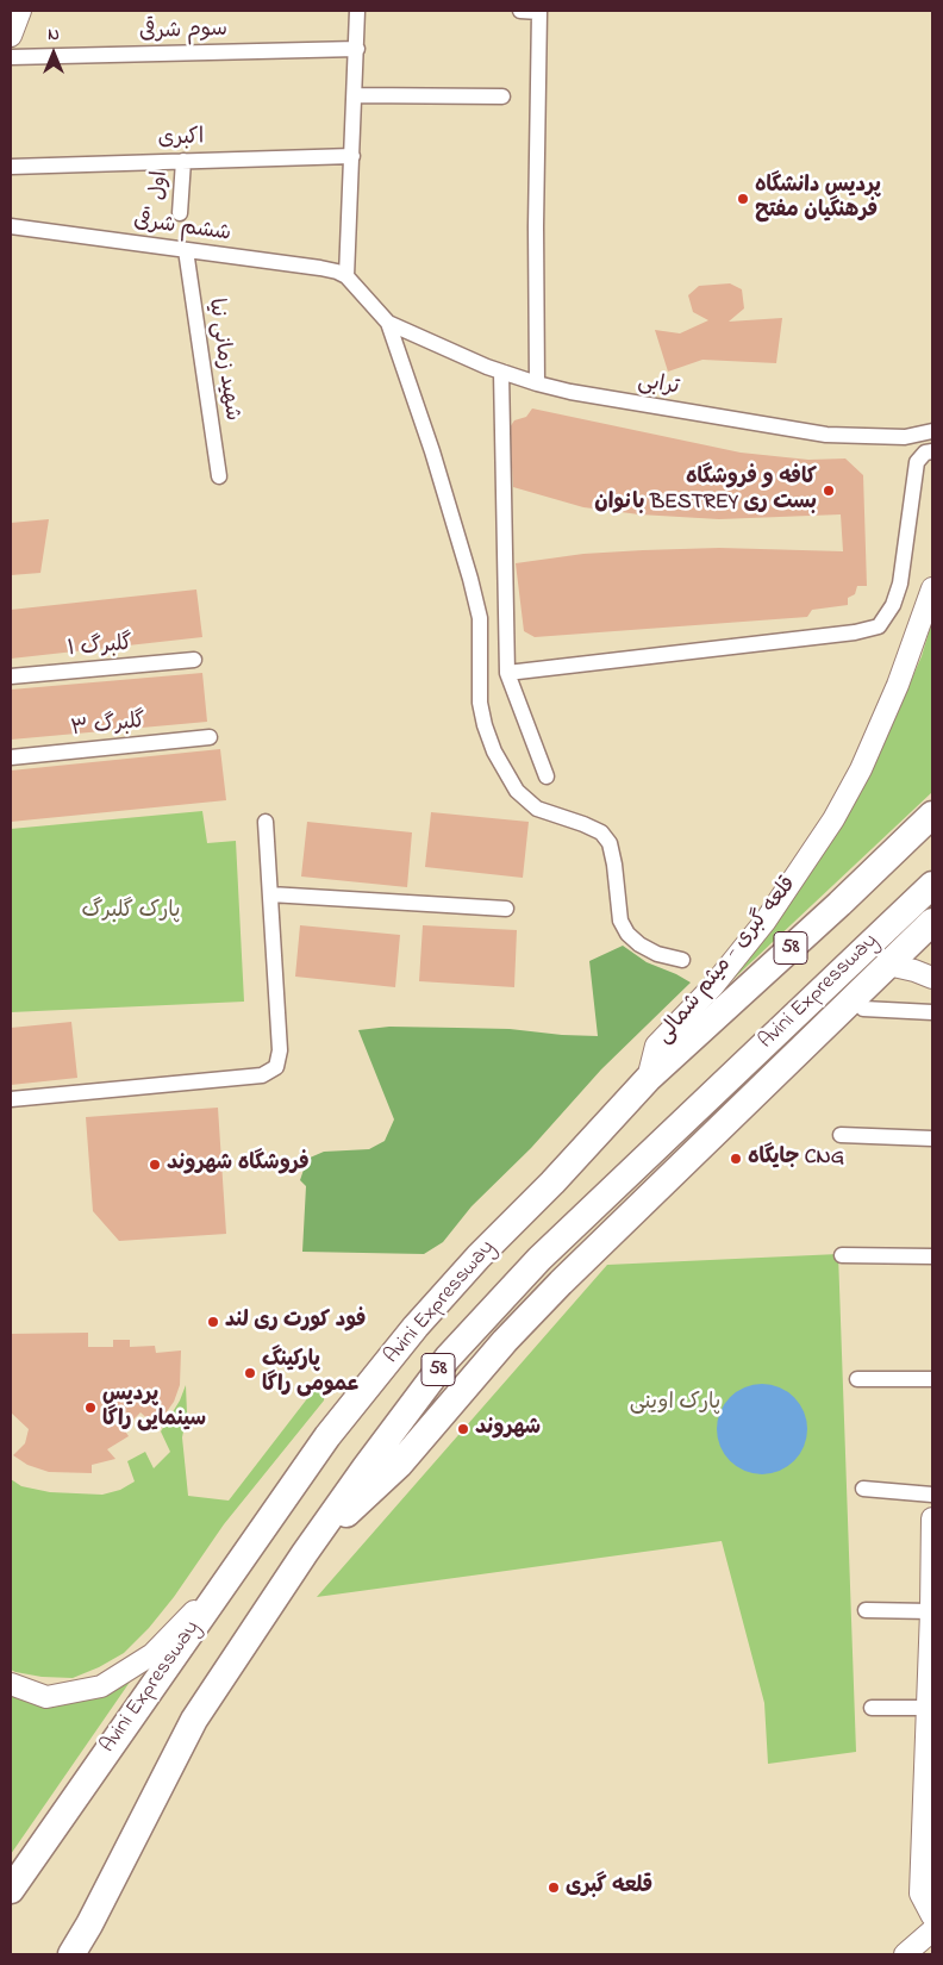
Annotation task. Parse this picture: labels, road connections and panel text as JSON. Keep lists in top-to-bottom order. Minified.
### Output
{"streets":{"highway":["58","Avini Expressway"],"main road":["قلعه گبری - میثم شمالی"],"street":["سوم شرقی","اکبری","اول","ششم شرقی","شهید زمانی نیا","ترابی","گلبرگ ۱","گلبرگ ۳"]},"crossings":[["اکبری","اول"],["ششم شرقی","شهید زمانی نیا"],["قلعه گبری - میثم شمالی","Avini Expressway"]],"parks":["پارک گلبرگ","پارک اوینی"],"places":["پردیس دانشگاه فرهنگیان مفتح","کافه و فروشگاه بانوان BESTREY بست ری","جایگاه CNG","فروشگاه شهروند","فود کورت ری لند","پارکینگ عمومی راگا","پردیس سینمایی راگا","شهروند","قلعه گبری"],"north":"top"}
